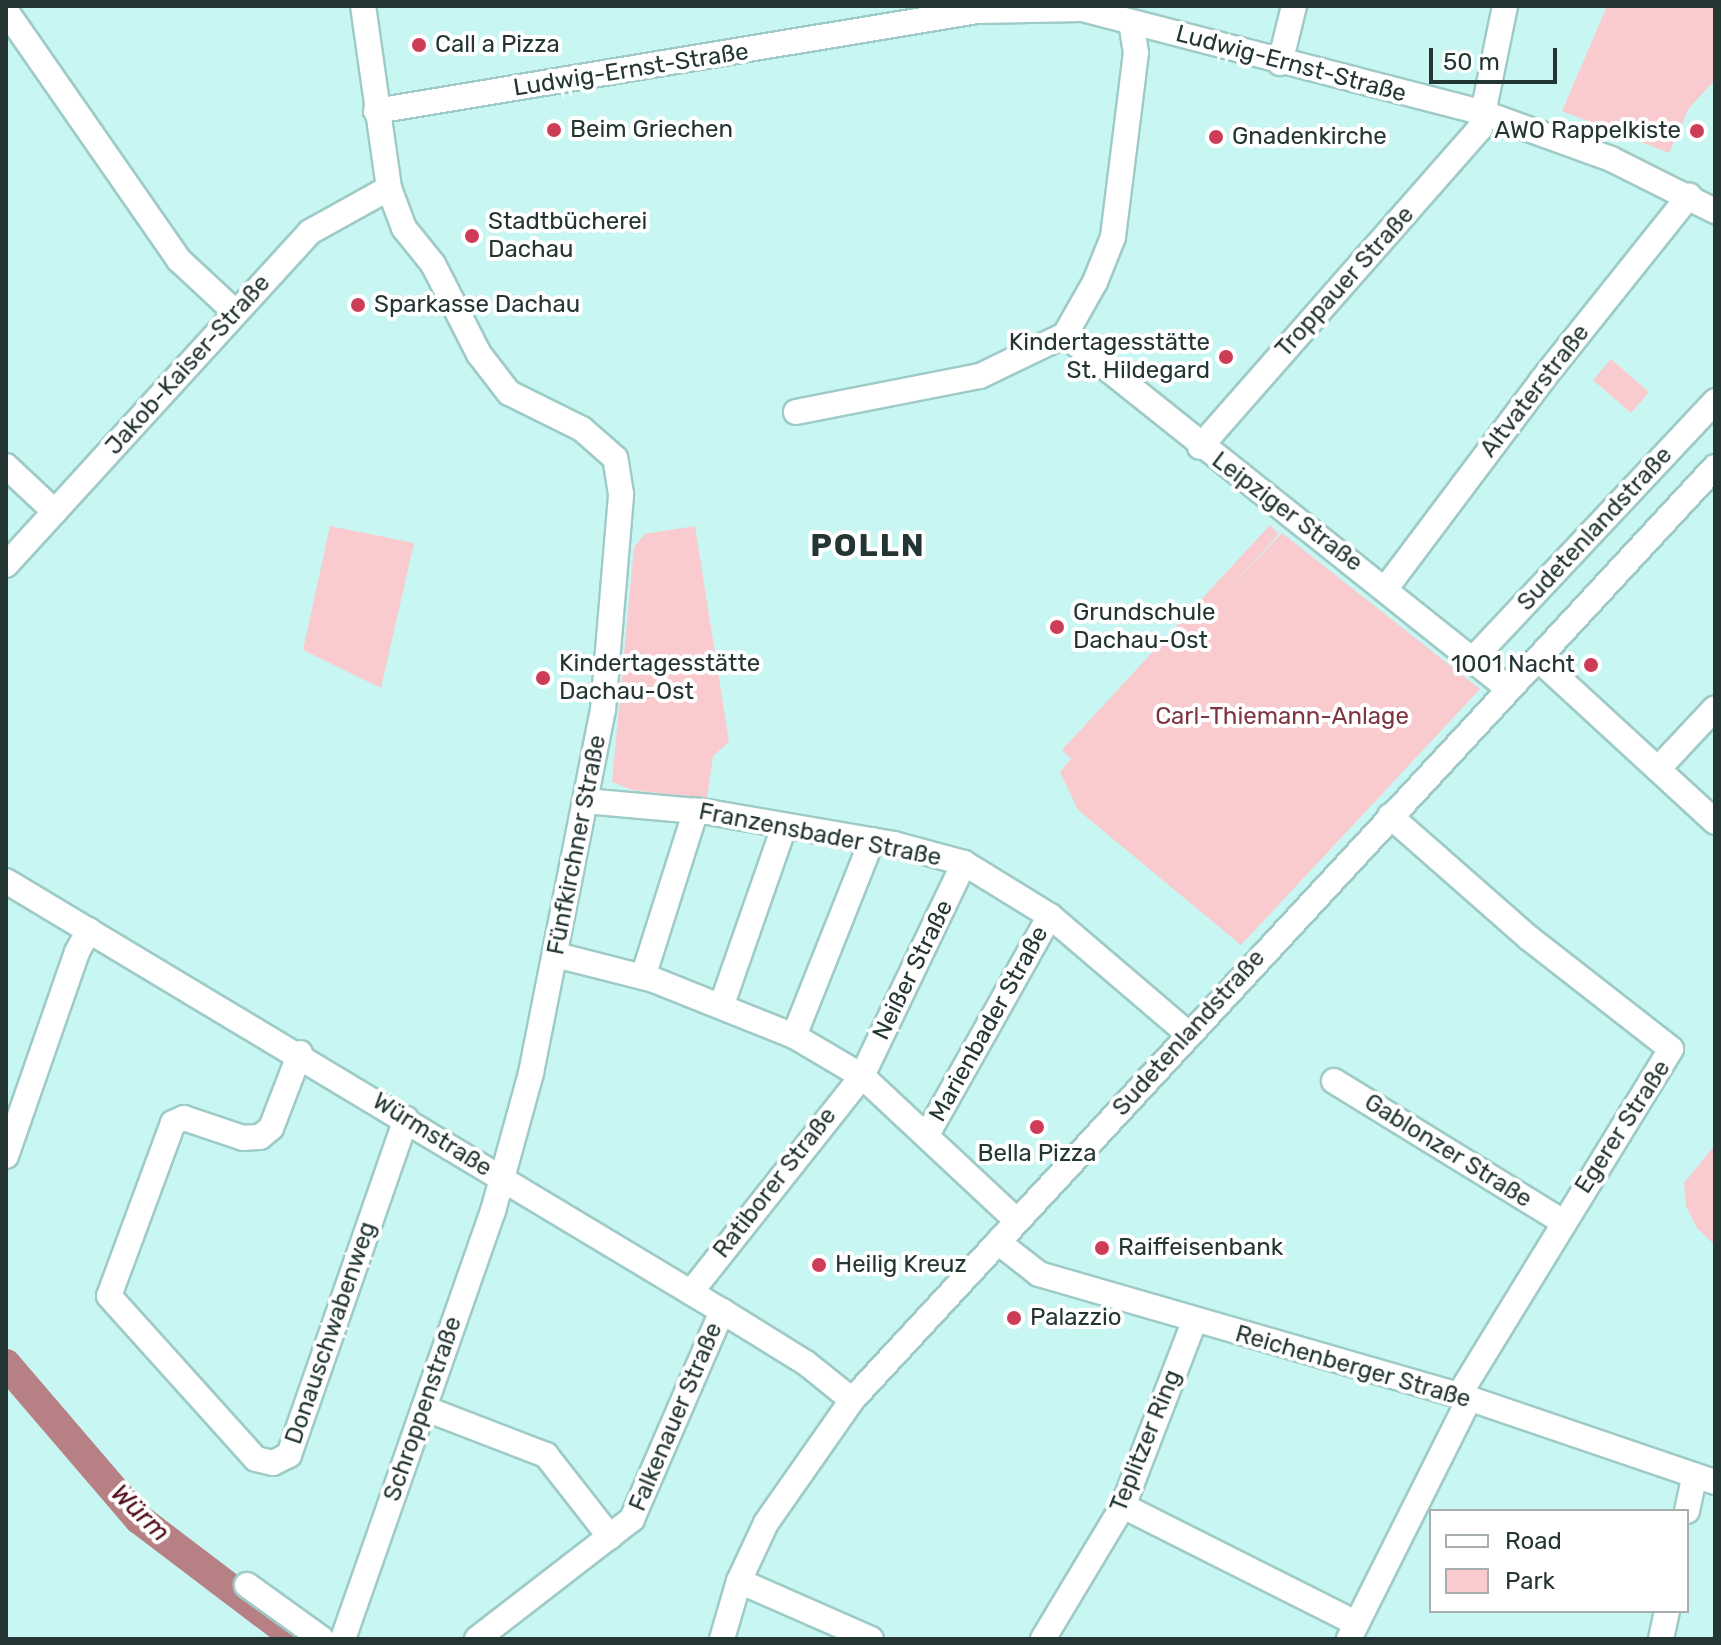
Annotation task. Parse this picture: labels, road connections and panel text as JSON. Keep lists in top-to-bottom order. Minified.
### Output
{"streets":{"street":["Ludwig-Ernst-Straße","Troppauer Straße","Jakob-Kaiser-Straße","Altvaterstraße","Leipziger Straße","Sudetenlandstraße","Franzensbader Straße","Fünfkirchner Straße","Neißer Straße","Marienbader Straße","Egerer Straße","Würmstraße","Gablonzer Straße","Ratiborer Straße","Donauschwabenweg","Reichenberger Straße","Schroppenstraße","Falkenauer Straße","Teplitzer Ring"]},"crossings":[["Ludwig-Ernst-Straße","Troppauer Straße"],["Ludwig-Ernst-Straße","Altvaterstraße"],["Troppauer Straße","Leipziger Straße"],["Jakob-Kaiser-Straße","Fünfkirchner Straße"],["Altvaterstraße","Leipziger Straße"],["Leipziger Straße","Sudetenlandstraße"],["Sudetenlandstraße","Franzensbader Straße"],["Sudetenlandstraße","Egerer Straße"],["Sudetenlandstraße","Würmstraße"],["Sudetenlandstraße","Reichenberger Straße"],["Franzensbader Straße","Fünfkirchner Straße"],["Franzensbader Straße","Neißer Straße"],["Franzensbader Straße","Marienbader Straße"],["Fünfkirchner Straße","Würmstraße"],["Fünfkirchner Straße","Schroppenstraße"],["Neißer Straße","Ratiborer Straße"],["Egerer Straße","Gablonzer Straße"],["Egerer Straße","Reichenberger Straße"],["Würmstraße","Ratiborer Straße"],["Würmstraße","Donauschwabenweg"],["Würmstraße","Schroppenstraße"],["Würmstraße","Falkenauer Straße"],["Reichenberger Straße","Teplitzer Ring"]],"districts":["POLLN"],"water":["Würm"],"parks":["Carl-Thiemann-Anlage"],"places":["Call a Pizza","Beim Griechen","AWO Rappelkiste","Gnadenkirche","Stadtbücherei Dachau","Sparkasse Dachau","Kindertagesstätte St. Hildegard","Grundschule Dachau-Ost","1001 Nacht","Kindertagesstätte Dachau-Ost","Bella Pizza","Raiffeisenbank","Heilig Kreuz","Palazzio"],"legend":["Road","Park"],"scale_bar":"50 m"}
